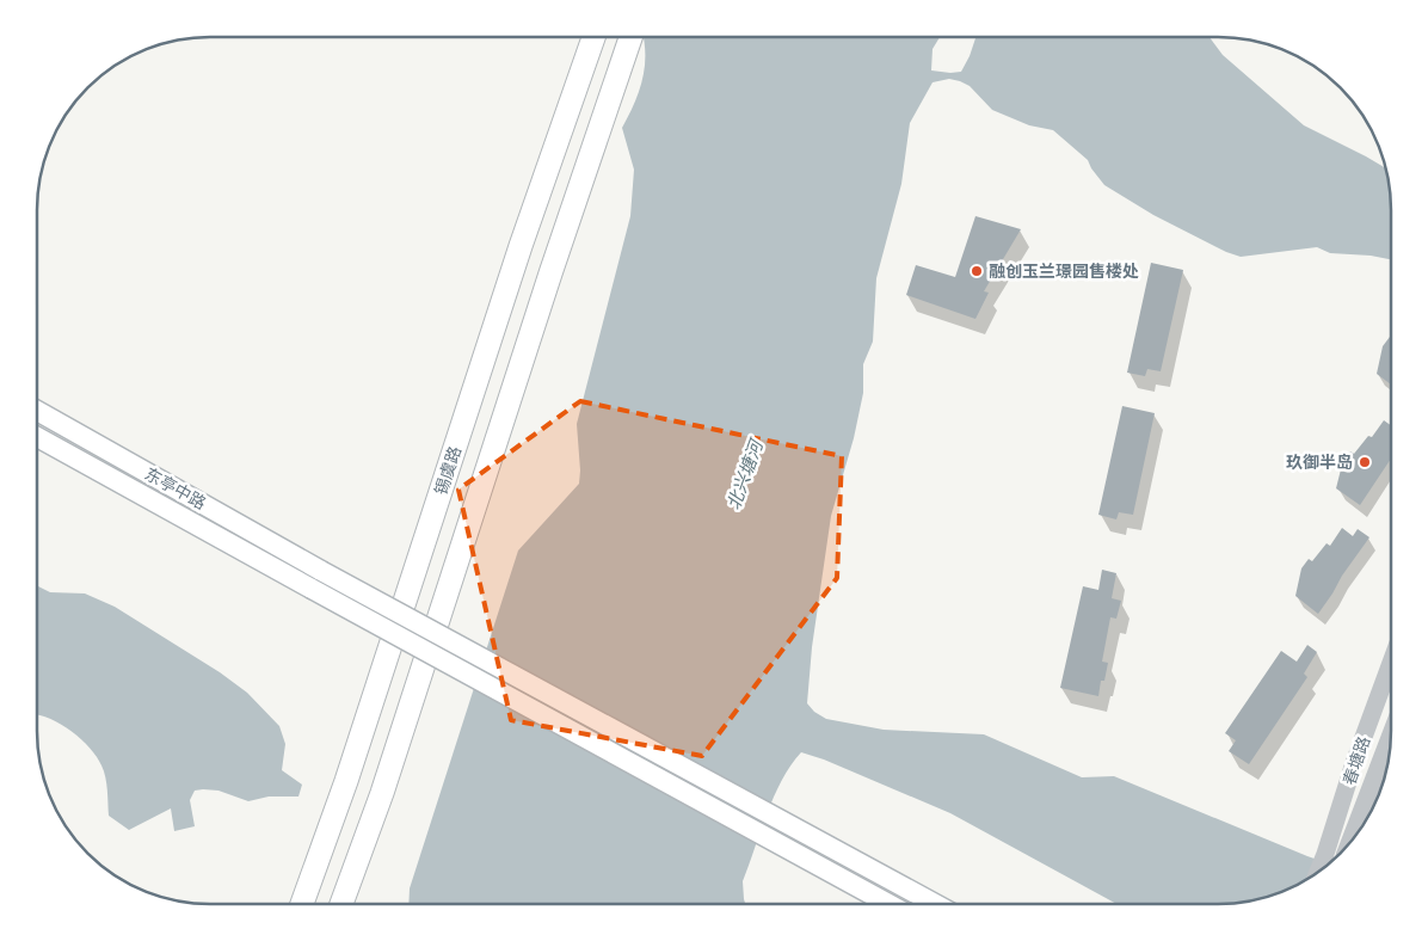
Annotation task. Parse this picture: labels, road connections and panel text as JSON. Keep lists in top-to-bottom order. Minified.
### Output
{"streets":{"main road":["锡虞路","东亭中路"],"street":["春塘路"]},"water":["北兴塘河"],"places":["融创玉兰璟园售楼处","玖御半岛"]}
